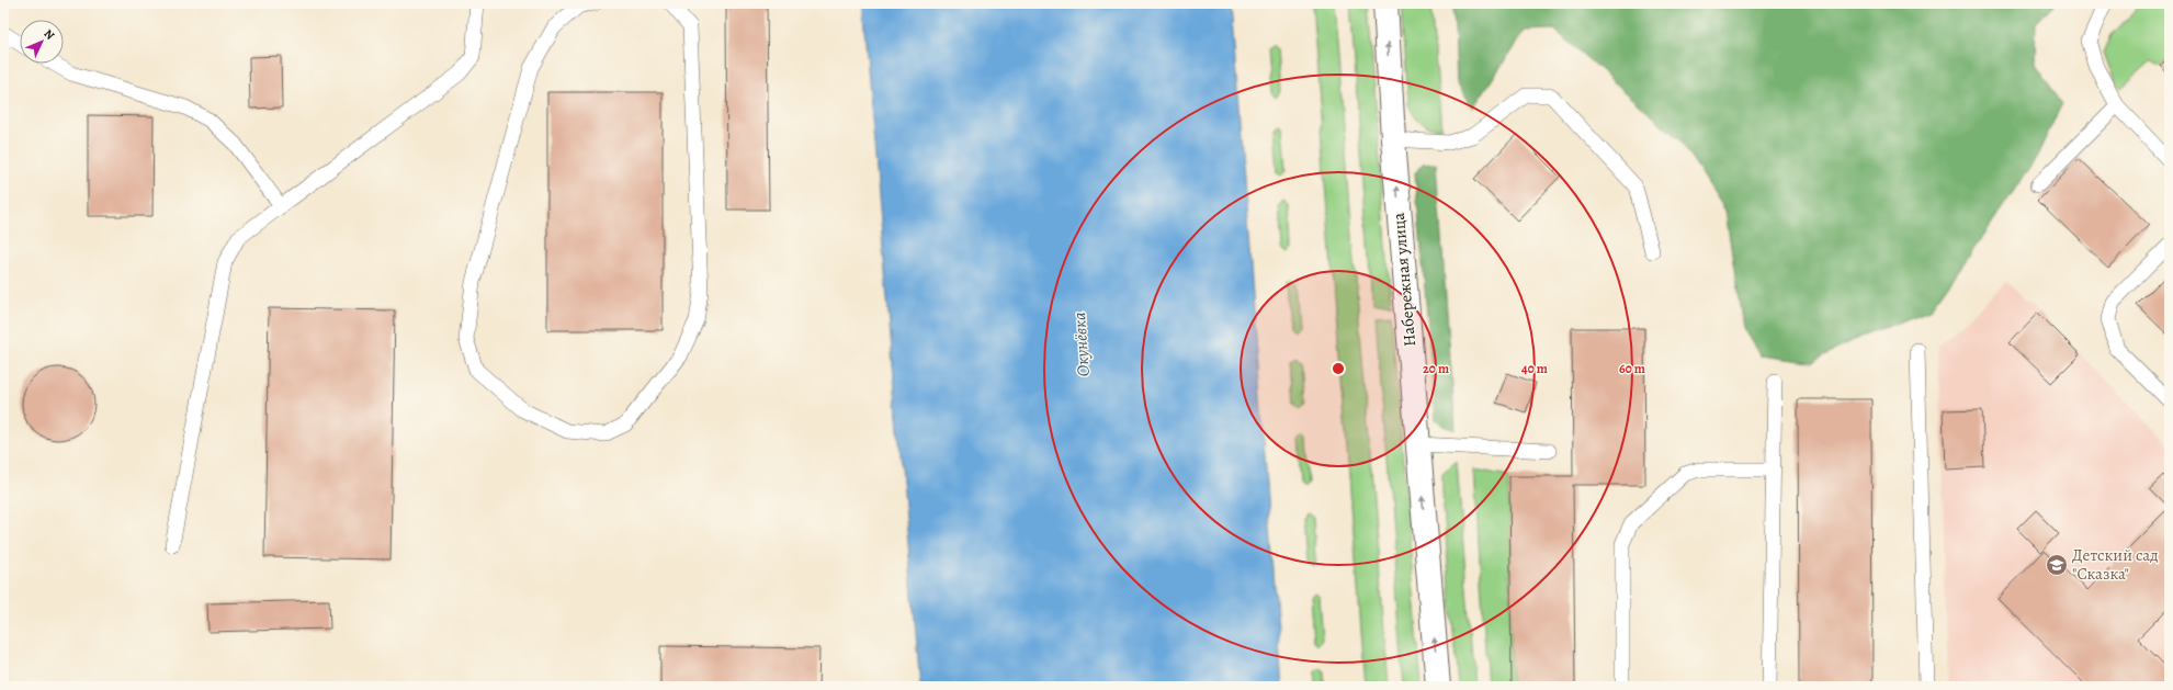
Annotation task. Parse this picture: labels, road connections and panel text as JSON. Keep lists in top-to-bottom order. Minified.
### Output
{"streets":{"street":["Набережная улица"]},"one_way":["Набережная улица"],"water":["Окунёвка"],"places":{"school or university":["Детский сад \"Сказка\""]},"north":"top right","rings":["20 m","40 m","60 m"]}
